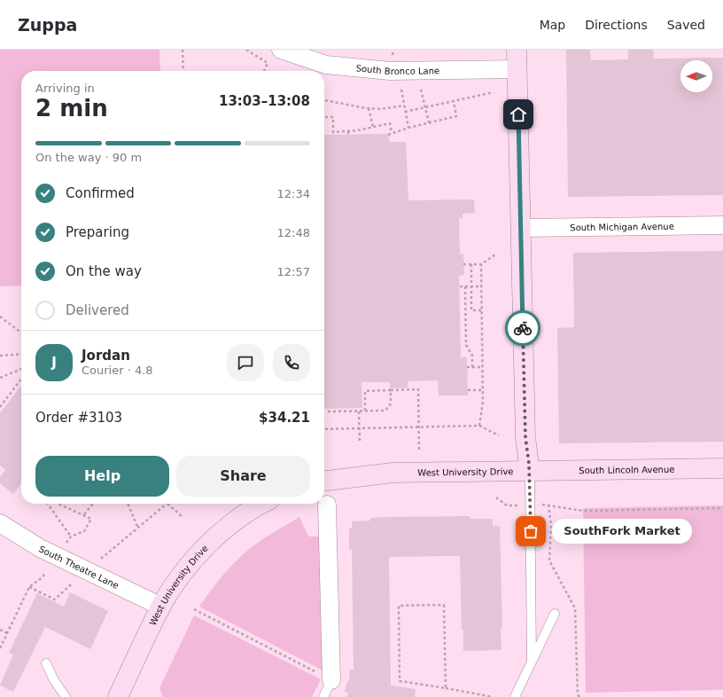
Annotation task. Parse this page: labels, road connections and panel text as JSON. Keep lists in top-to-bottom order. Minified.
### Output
{"streets":{"street":["South Bronco Lane","South Michigan Avenue","South Lincoln Avenue","West University Drive","South Theatre Lane"]},"crossings":[["South Lincoln Avenue","West University Drive"],["West University Drive","South Theatre Lane"]],"places":["SouthFork Market"],"north":"left","page":{"header":"Zuppa","nav":["Map","Directions","Saved"],"heading":["2 min","Arriving in","13:03–13:08"],"panel":["Jordan","Courier · 4.8","Order #3103","$34.21"],"bar":"On the way · 90 m","list":[["Confirmed","12:34"],["Preparing","12:48"],["On the way","12:57"],"Delivered"],"round":"J","buttons":["Help","Share"],"bubble":"SouthFork Market"}}
